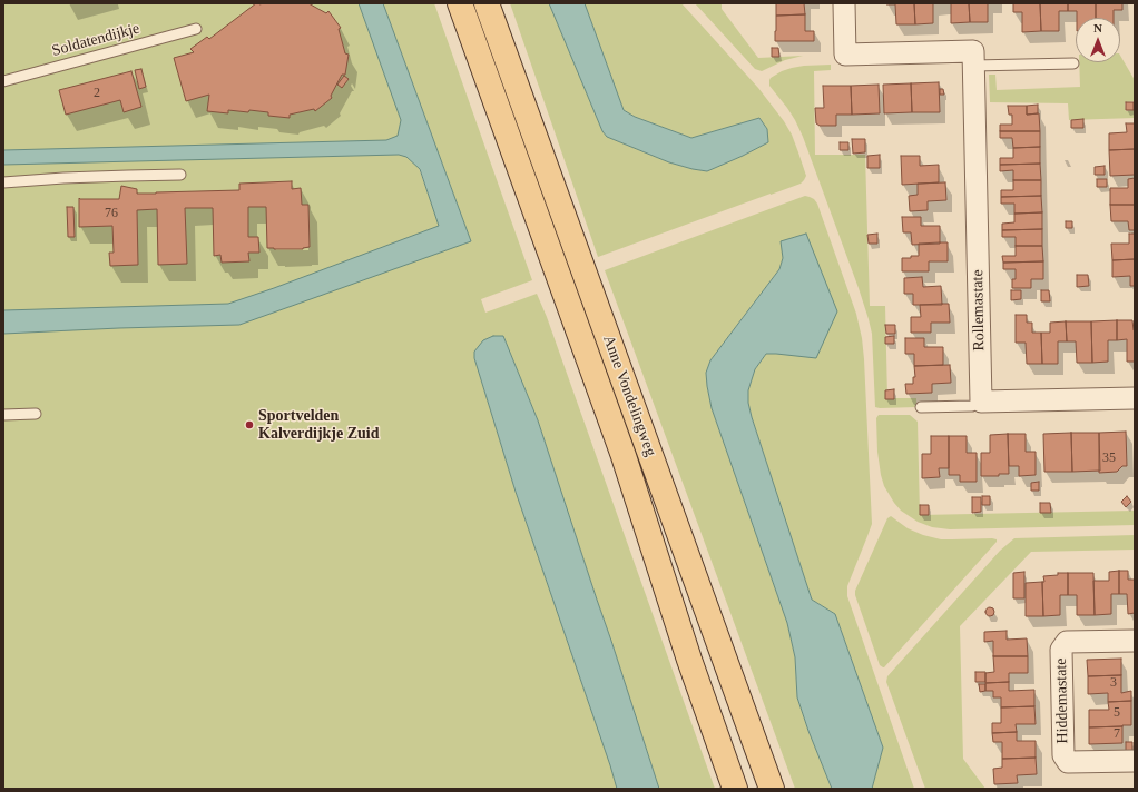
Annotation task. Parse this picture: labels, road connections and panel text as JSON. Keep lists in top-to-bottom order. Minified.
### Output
{"streets":{"main road":["Anne Vondelingweg"],"street":["Rollemastate","Hiddemastate"],"lane":["Soldatendijkje"]},"places":["Sportvelden Kalverdijkje Zuid"],"house_numbers":["2","76","35","3","5","7"],"north":"top"}
